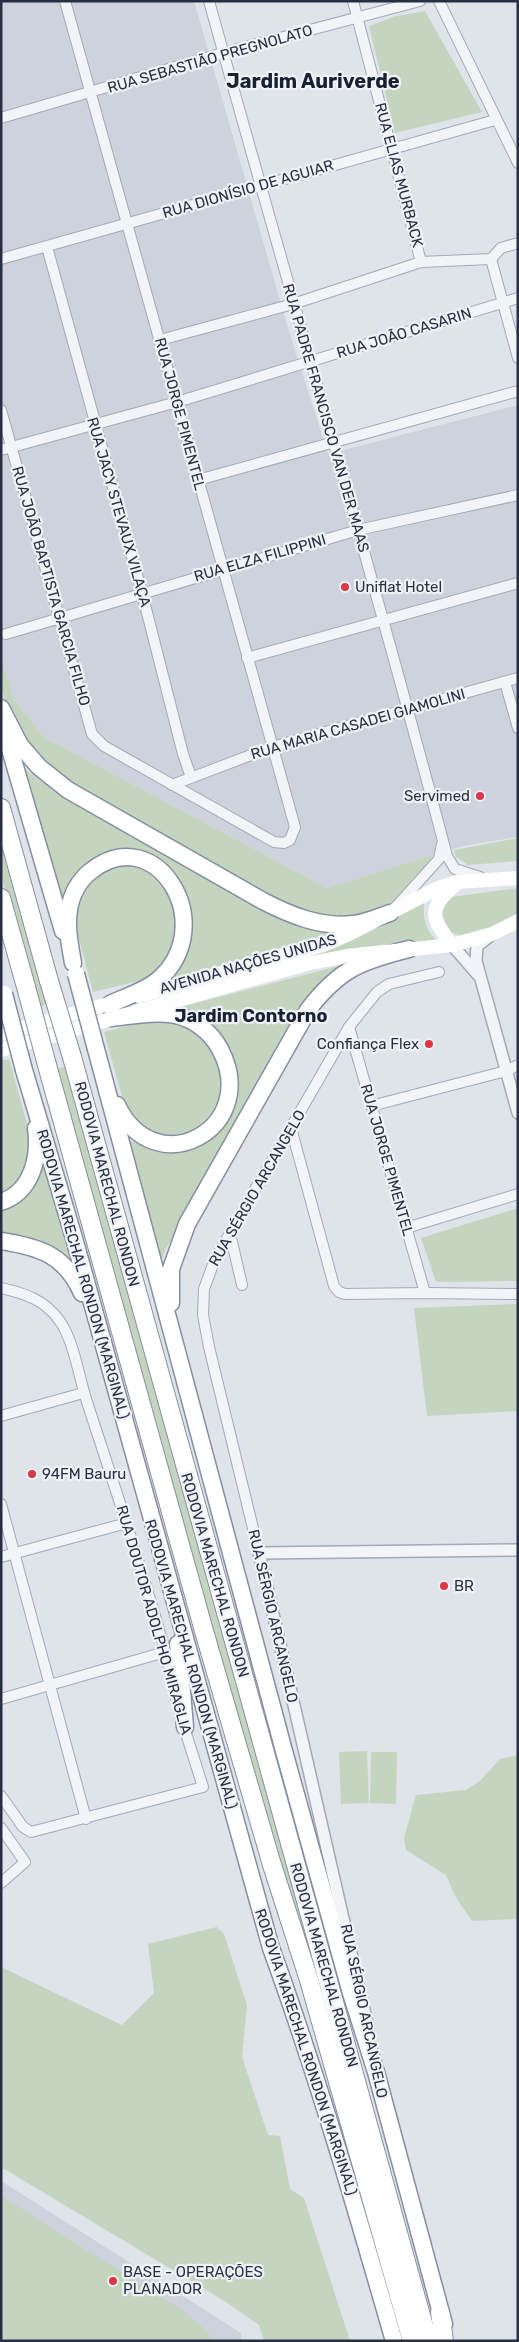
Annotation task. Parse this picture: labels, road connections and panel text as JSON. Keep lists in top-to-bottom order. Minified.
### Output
{"streets":{"highway":["RODOVIA MARECHAL RONDON","RUA SÉRGIO ARCANGELO","RODOVIA MARECHAL RONDON (MARGINAL)"],"main road":["AVENIDA NAÇÕES UNIDAS"],"street":["RUA SEBASTIÃO PREGNOLATO","RUA ELIAS MURBACK","RUA DIONÍSIO DE AGUIAR","RUA JOÃO CASARIN","RUA JORGE PIMENTEL","RUA PADRE FRANCISCO VAN DER MAAS","RUA JACY STEVAUX VILAÇA","RUA ELZA FILIPPINI","RUA JOÃO BAPTISTA GARCIA FILHO","RUA MARIA CASADEI GIAMOLINI","RUA DOUTOR ADOLPHO MIRAGLIA"]},"crossings":[["RUA SEBASTIÃO PREGNOLATO","RUA ELIAS MURBACK"],["RUA SEBASTIÃO PREGNOLATO","RUA JORGE PIMENTEL"],["RUA SEBASTIÃO PREGNOLATO","RUA PADRE FRANCISCO VAN DER MAAS"],["RUA ELIAS MURBACK","RUA DIONÍSIO DE AGUIAR"],["RUA DIONÍSIO DE AGUIAR","RUA JORGE PIMENTEL"],["RUA DIONÍSIO DE AGUIAR","RUA PADRE FRANCISCO VAN DER MAAS"],["RUA DIONÍSIO DE AGUIAR","RUA JACY STEVAUX VILAÇA"],["RUA JOÃO CASARIN","RUA JORGE PIMENTEL"],["RUA JOÃO CASARIN","RUA PADRE FRANCISCO VAN DER MAAS"],["RUA JOÃO CASARIN","RUA JACY STEVAUX VILAÇA"],["RUA JOÃO CASARIN","RUA JOÃO BAPTISTA GARCIA FILHO"],["RUA JORGE PIMENTEL","RUA ELZA FILIPPINI"],["RUA JORGE PIMENTEL","RUA JOÃO BAPTISTA GARCIA FILHO"],["RUA JORGE PIMENTEL","RUA MARIA CASADEI GIAMOLINI"],["RUA JORGE PIMENTEL","RUA SÉRGIO ARCANGELO"],["RUA PADRE FRANCISCO VAN DER MAAS","RUA ELZA FILIPPINI"],["RUA PADRE FRANCISCO VAN DER MAAS","RUA MARIA CASADEI GIAMOLINI"],["RUA PADRE FRANCISCO VAN DER MAAS","AVENIDA NAÇÕES UNIDAS"],["RUA JACY STEVAUX VILAÇA","RUA ELZA FILIPPINI"],["RUA JACY STEVAUX VILAÇA","RUA MARIA CASADEI GIAMOLINI"],["RUA ELZA FILIPPINI","RUA JOÃO BAPTISTA GARCIA FILHO"],["RUA JOÃO BAPTISTA GARCIA FILHO","RUA MARIA CASADEI GIAMOLINI"]],"districts":["Jardim Auriverde","Jardim Contorno"],"places":["Uniflat Hotel","Servimed","Confiança Flex","94FM Bauru","BR","BASE - OPERAÇÕES PLANADOR"]}
